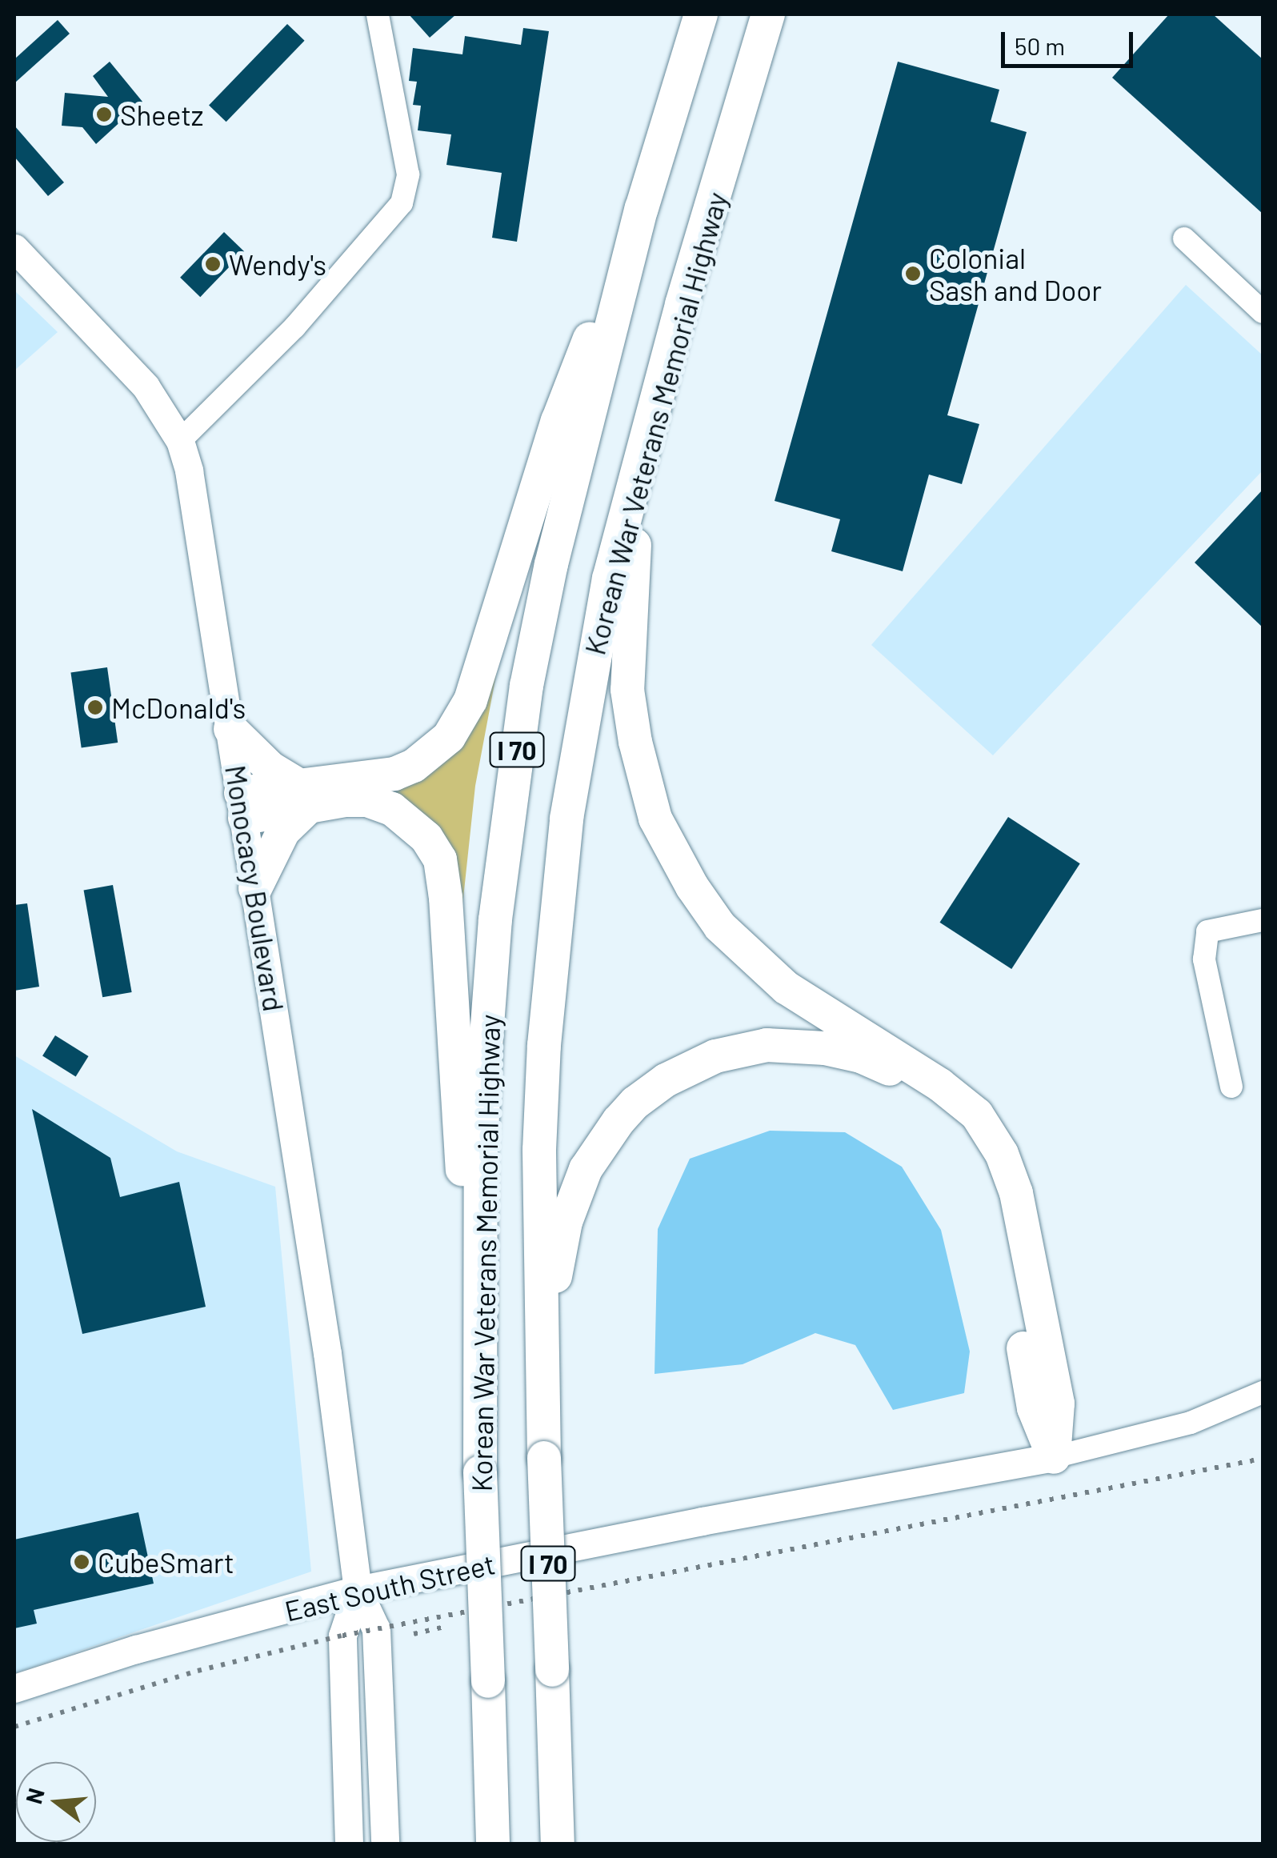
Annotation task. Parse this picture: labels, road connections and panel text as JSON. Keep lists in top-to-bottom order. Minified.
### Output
{"streets":{"highway":["Korean War Veterans Memorial Highway","I 70"],"main road":["Monocacy Boulevard","East South Street"]},"crossings":[["Monocacy Boulevard","East South Street"]],"places":["Sheetz","Wendy's","Colonial Sash and Door","McDonald's","CubeSmart"],"scale_bar":"50 m","north":"left"}
